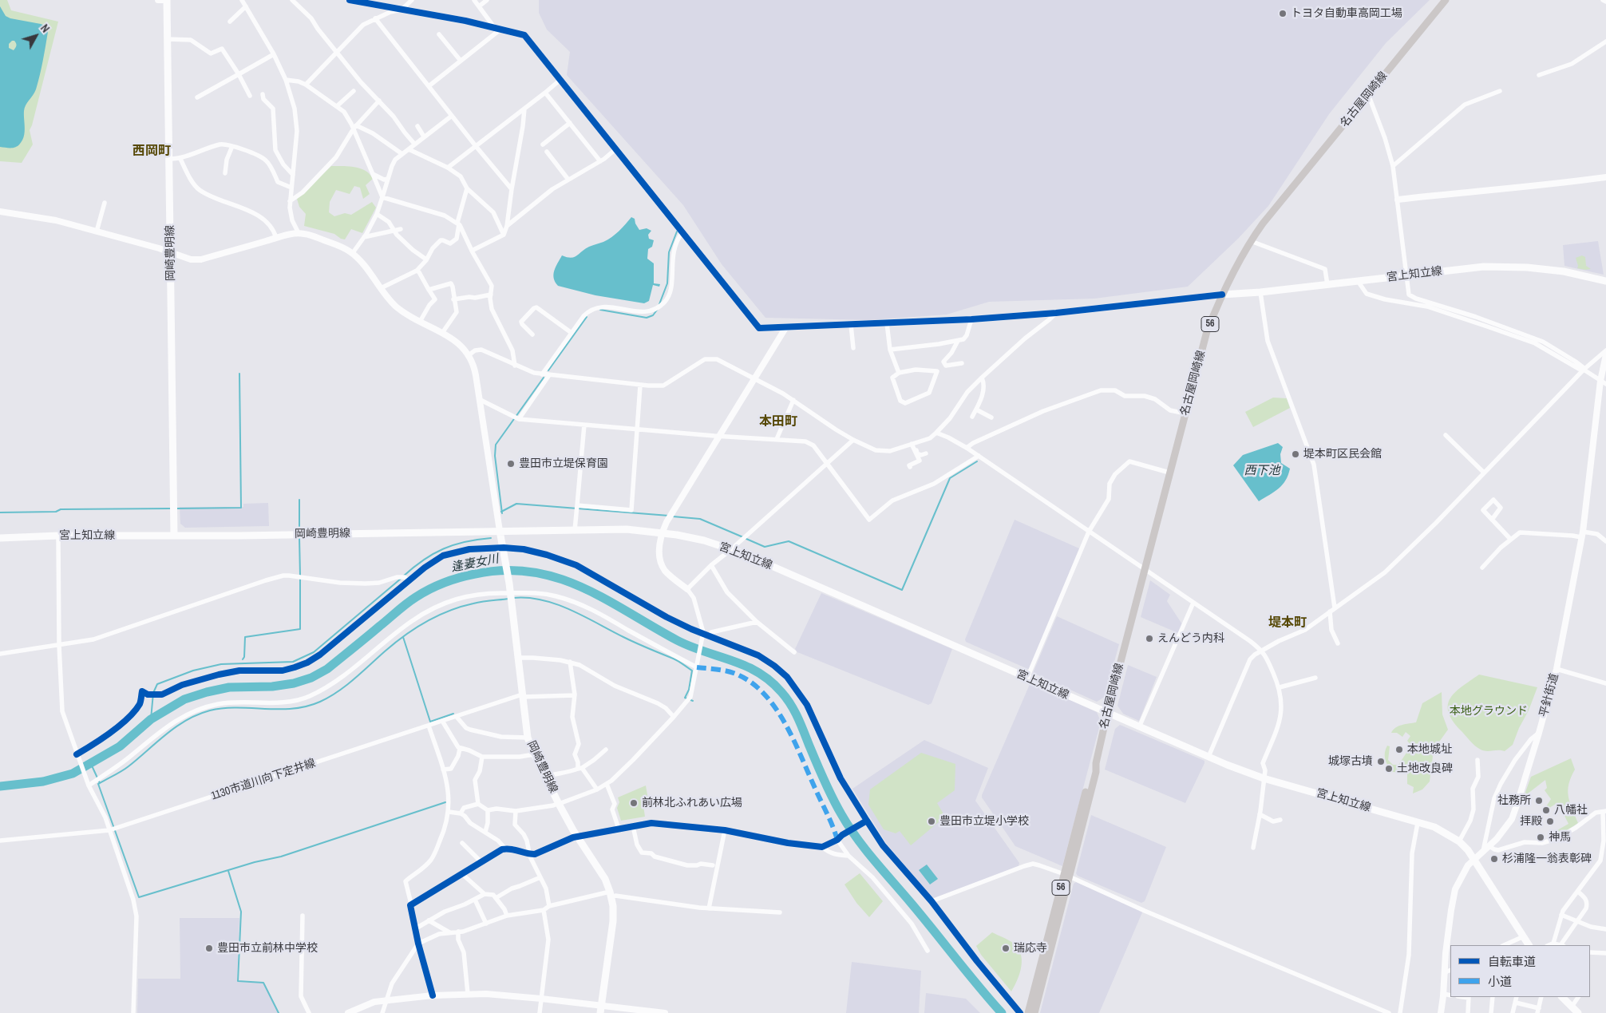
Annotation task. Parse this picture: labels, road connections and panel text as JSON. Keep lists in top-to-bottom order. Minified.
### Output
{"streets":{"main road":["名古屋岡崎線","岡崎豊明線","宮上知立線","56"],"street":["平針街道","1130市道川向下定井線"]},"crossings":[["名古屋岡崎線","宮上知立線"],["岡崎豊明線","宮上知立線"],["岡崎豊明線","1130市道川向下定井線"],["宮上知立線","平針街道"]],"districts":["西岡町","本田町","堤本町"],"water":["西下池","逢妻女川"],"parks":["本地グラウンド"],"places":["トヨタ自動車高岡工場","堤本町区民会館","豊田市立堤保育園","えんどう内科","本地城址","城塚古墳","土地改良碑","社務所","前林北ふれあい広場","八幡社","豊田市立堤小学校","拝殿","神馬","杉浦隆一翁表彰碑","豊田市立前林中学校","瑞応寺"],"legend":["自転車道","小道"],"north":"top right"}
